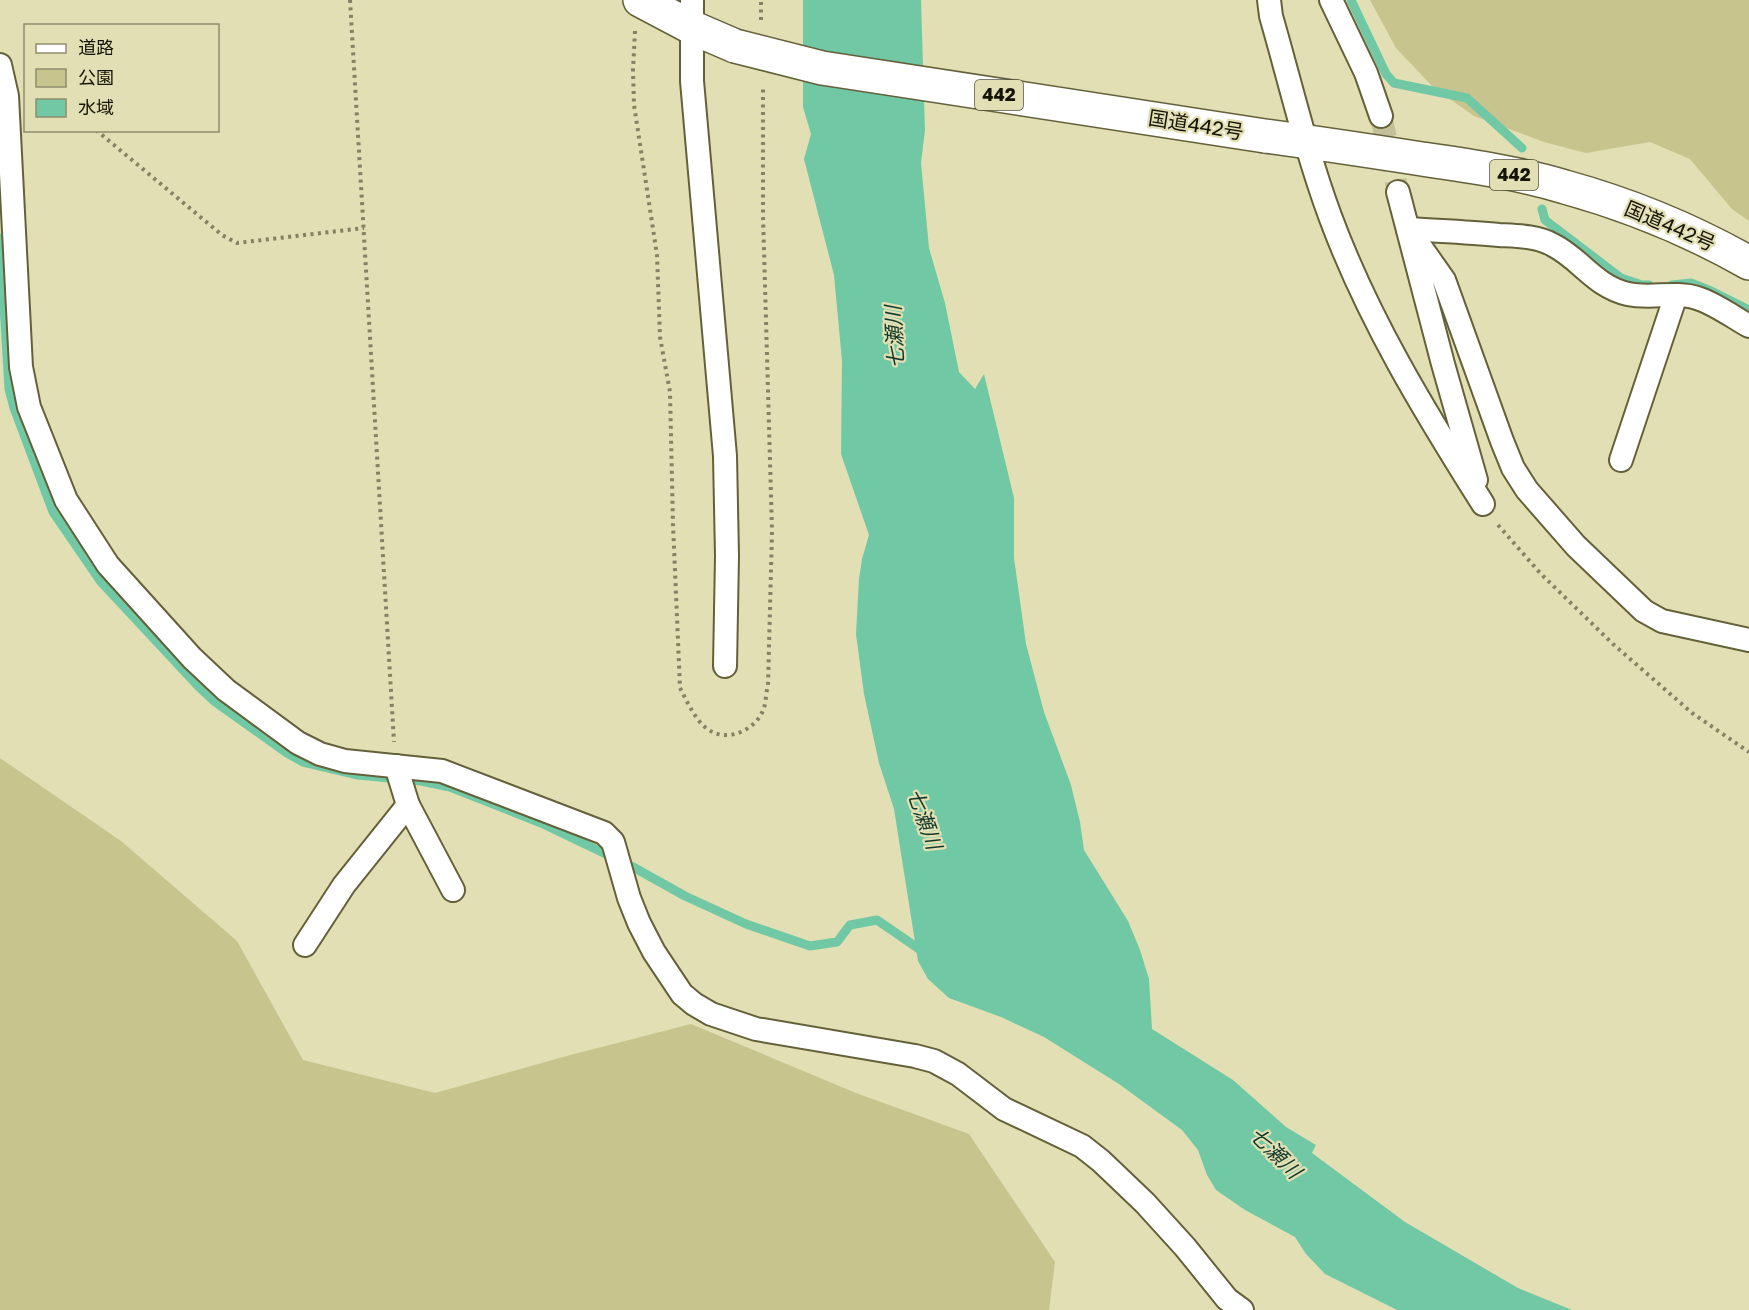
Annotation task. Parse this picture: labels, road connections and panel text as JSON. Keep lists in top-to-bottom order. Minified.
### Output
{"streets":{"highway":["442","国道442号"]},"water":["七瀬川"],"legend":["道路","公園","水域"]}
